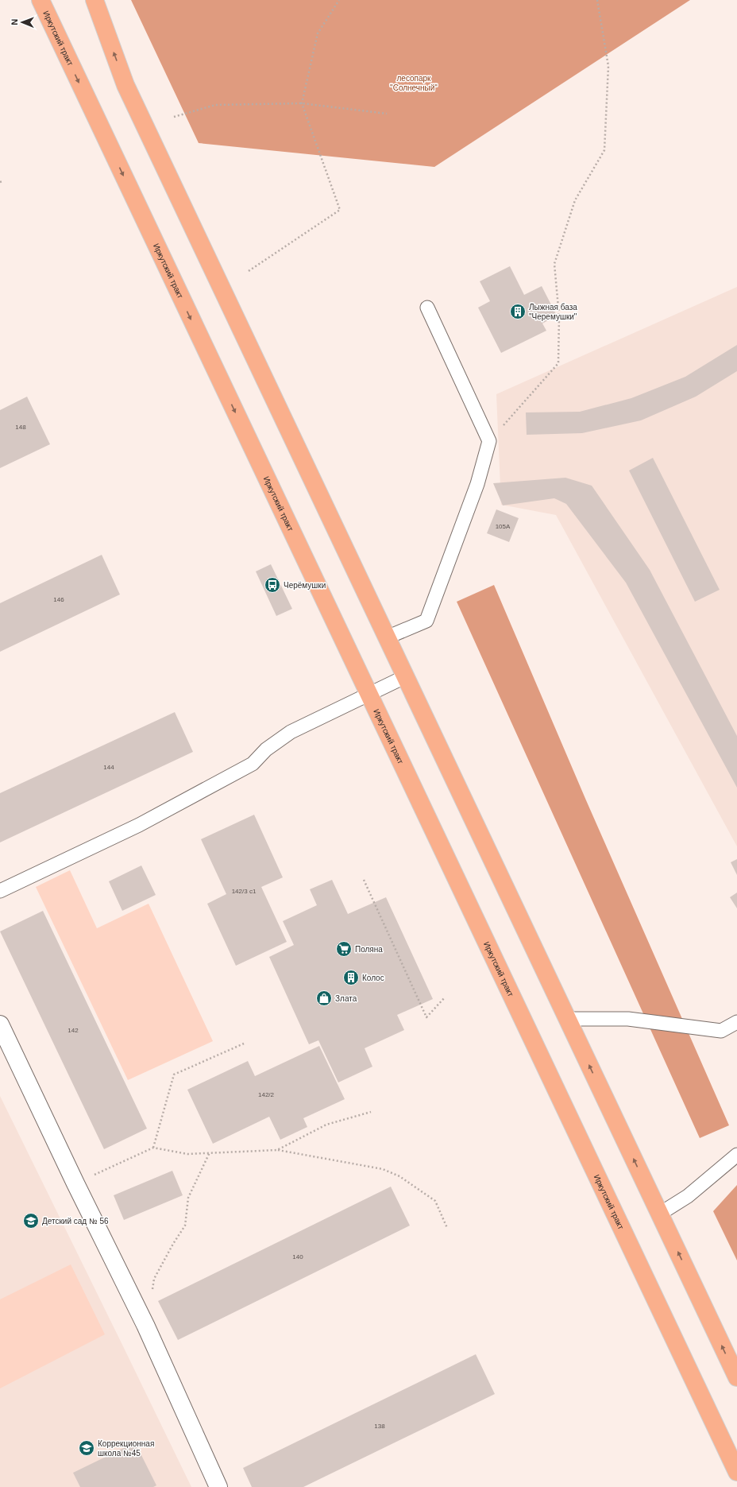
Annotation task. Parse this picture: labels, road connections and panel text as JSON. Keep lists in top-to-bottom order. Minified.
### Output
{"streets":{"main road":["Иркутский тракт"]},"parks":["лесопарк \"Солнечный\""],"places":{"building":["Лыжная база \"Черемушки\"","Колос"],"bus stop":["Черёмушки"],"supermarket":["Поляна"],"shop":["Злата"],"school or university":["Детский сад № 56","Коррекционная школа №45"]},"house_numbers":["148","105А","146","144","142/3 с1","142","142/2","140","138"],"north":"left"}
